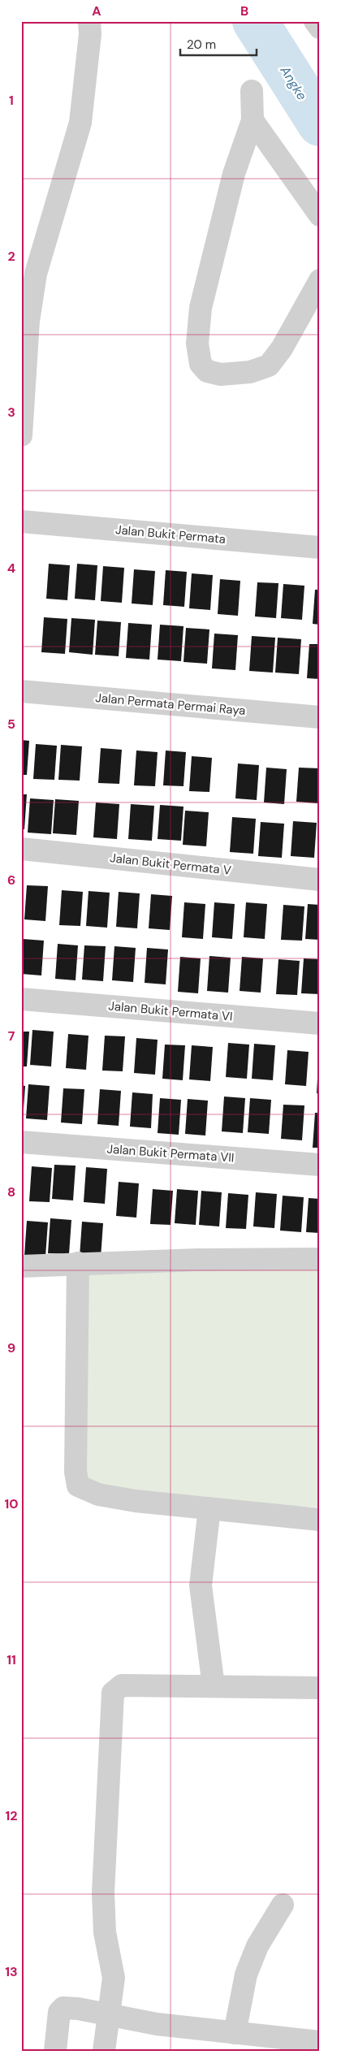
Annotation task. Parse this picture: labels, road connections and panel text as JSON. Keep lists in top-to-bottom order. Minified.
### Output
{"streets":{"street":["Jalan Bukit Permata","Jalan Permata Permai Raya","Jalan Bukit Permata V","Jalan Bukit Permata VI","Jalan Bukit Permata VII"]},"water":["Angke"],"scale_bar":"20 m","grid":{"columns":["A","B"],"rows":["1","2","3","4","5","6","7","8","9","10","11","12","13"]}}
